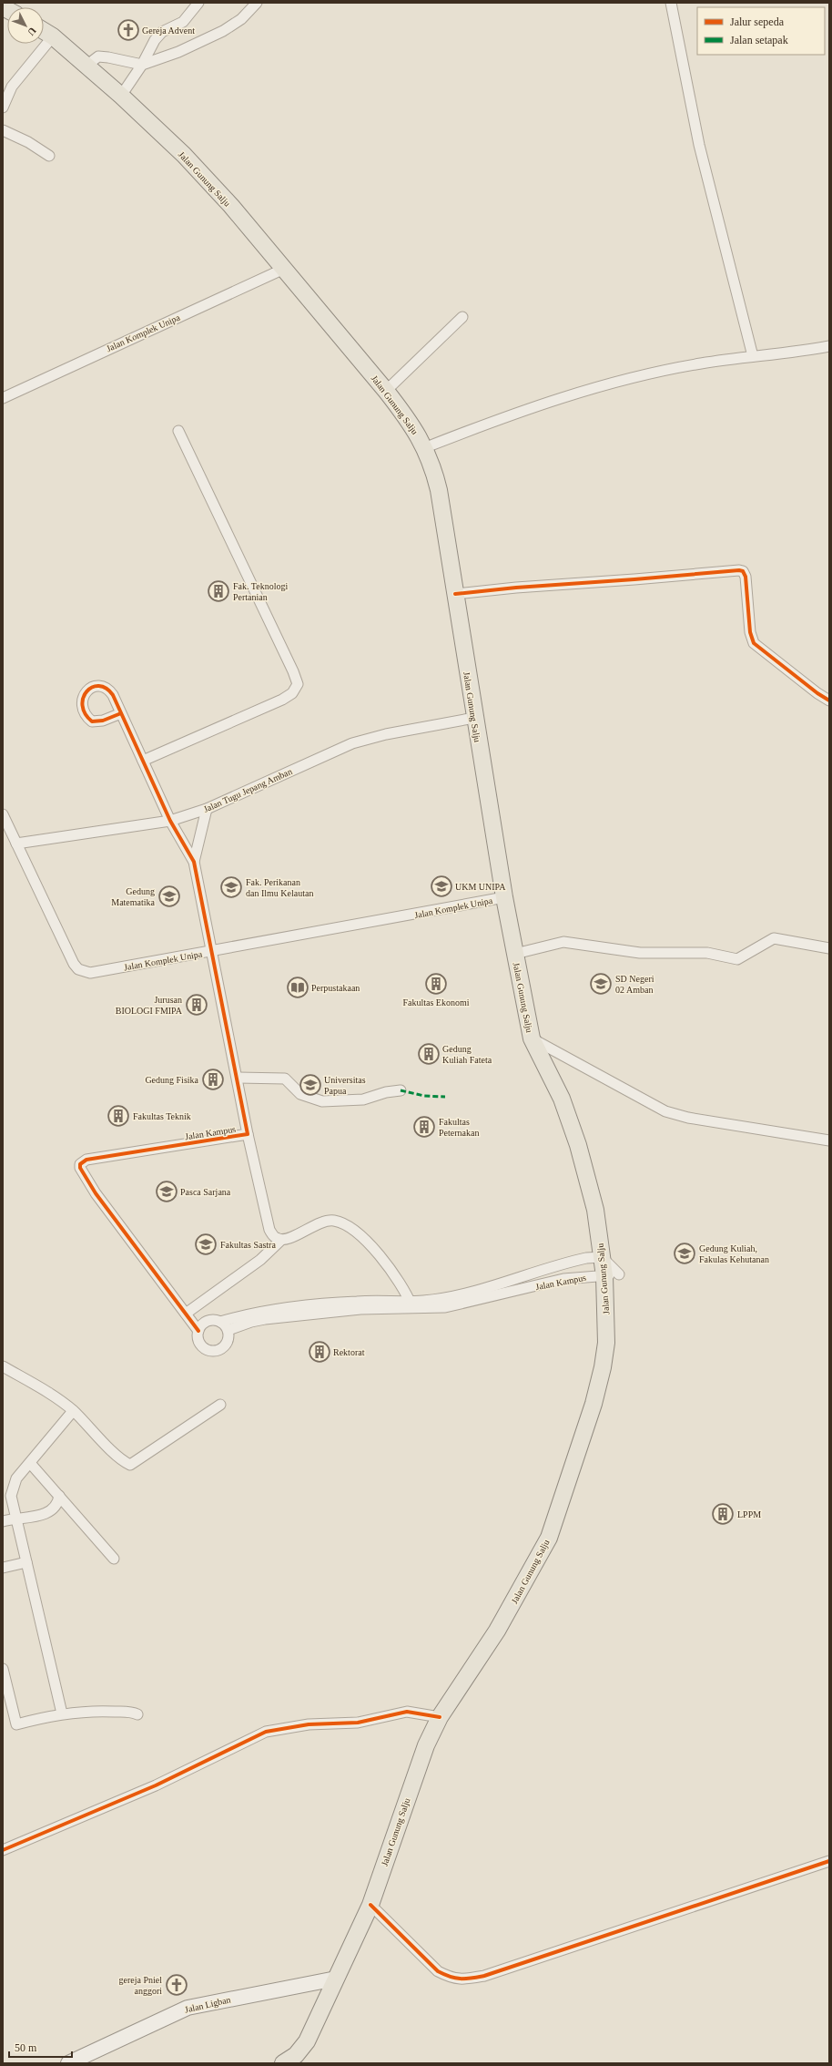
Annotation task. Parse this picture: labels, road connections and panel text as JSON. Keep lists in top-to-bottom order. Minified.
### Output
{"streets":{"main road":["Jalan Gunung Salju","Jalan Ligban"],"street":["Jalan Komplek Unipa","Jalan Tugu Jepang Amban","Jalan Kampus"]},"crossings":[["Jalan Gunung Salju","Jalan Komplek Unipa"],["Jalan Gunung Salju","Jalan Tugu Jepang Amban"],["Jalan Gunung Salju","Jalan Kampus"],["Jalan Gunung Salju","Jalan Ligban"],["Jalan Komplek Unipa","Jalan Tugu Jepang Amban"],["Jalan Komplek Unipa","Jalan Kampus"],["Jalan Tugu Jepang Amban","Jalan Kampus"]],"places":{"church":["Gereja Advent","gereja Pniel anggori"],"building":["Fak. Teknologi Pertanian","Fakultas Ekonomi","Jurusan BIOLOGI FMIPA","Gedung Kuliah Fateta","Gedung Fisika","Fakultas Teknik","Fakultas Peternakan","Rektorat","LPPM"],"school or university":["UKM UNIPA","Fak. Perikanan dan Ilmu Kelautan","Gedung Matematika","SD Negeri 02 Amban","Universitas Papua","Pasca Sarjana","Fakultas Sastra","Gedung Kuliah, Fakulas Kehutanan"],"library":["Perpustakaan"]},"legend":["Jalur sepeda","Jalan setapak"],"scale_bar":"50 m","north":"bottom right"}
